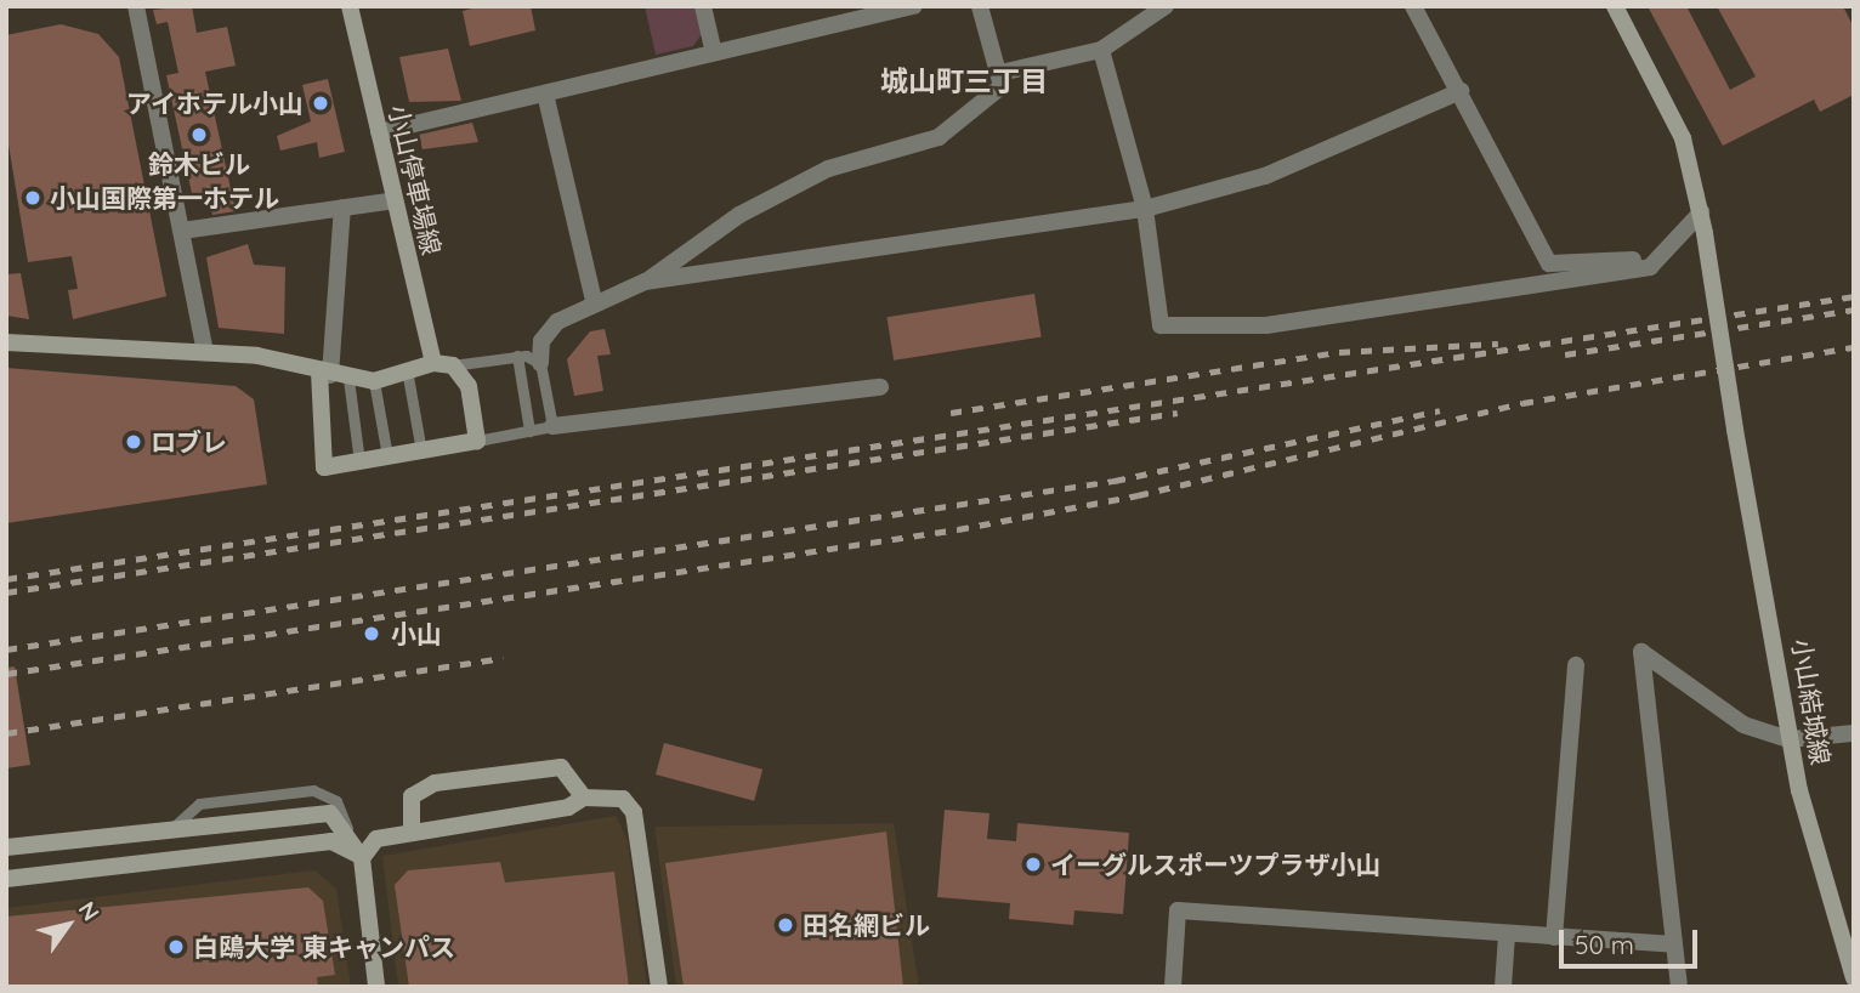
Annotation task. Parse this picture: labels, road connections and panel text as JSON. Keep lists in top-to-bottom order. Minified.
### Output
{"streets":{"street":["小山停車場線","小山結城線"]},"districts":["城山町三丁目"],"places":["アイホテル小山","鈴木ビル","小山国際第一ホテル","ロブレ","小山","イーグルスポーツプラザ小山","田名網ビル","白鴎大学 東キャンパス"],"scale_bar":"50 m","north":"top right"}
